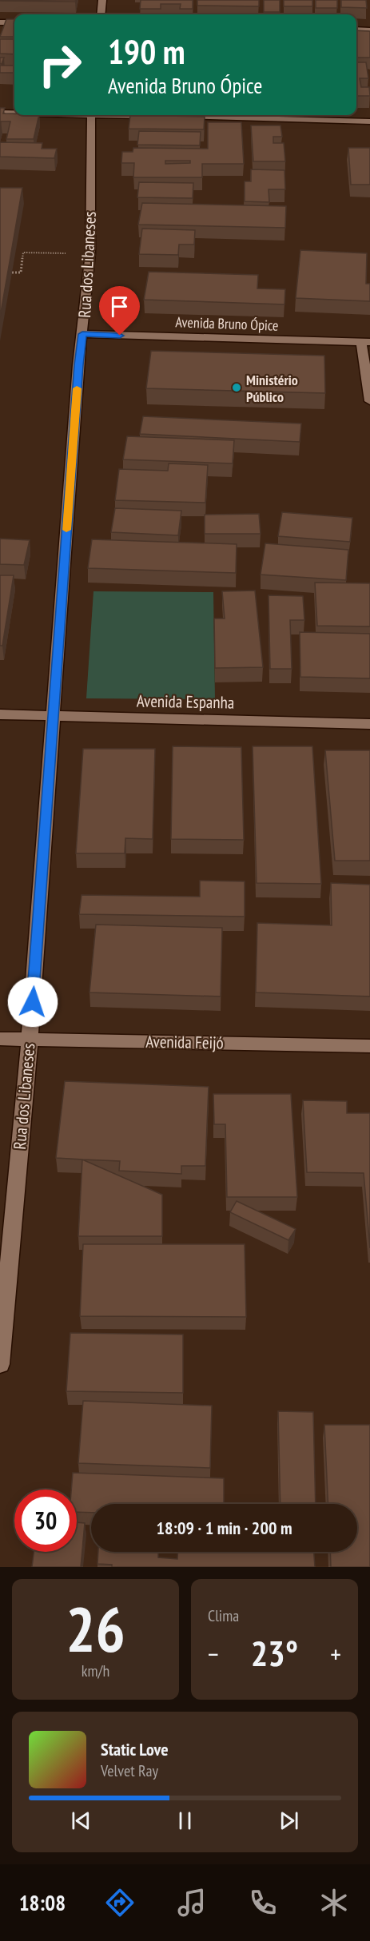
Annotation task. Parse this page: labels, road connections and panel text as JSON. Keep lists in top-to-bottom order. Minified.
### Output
{"streets":{"street":["Rua dos Libaneses","Avenida Bruno Ópice","Avenida Espanha","Avenida Feijó"]},"crossings":[["Rua dos Libaneses","Avenida Bruno Ópice"],["Rua dos Libaneses","Avenida Espanha"],["Rua dos Libaneses","Avenida Feijó"]],"places":["Ministério Público"],"page":{"turn":["190 m","Avenida Bruno Ópice"],"limit":"30","trip":"18:09 · 1 min · 200 m","tile":[["26","km/h"],"Clima"],"heat":["−","23°","+"],"song":["Static Love","Velvet Ray"],"tabs":"18:08"}}
